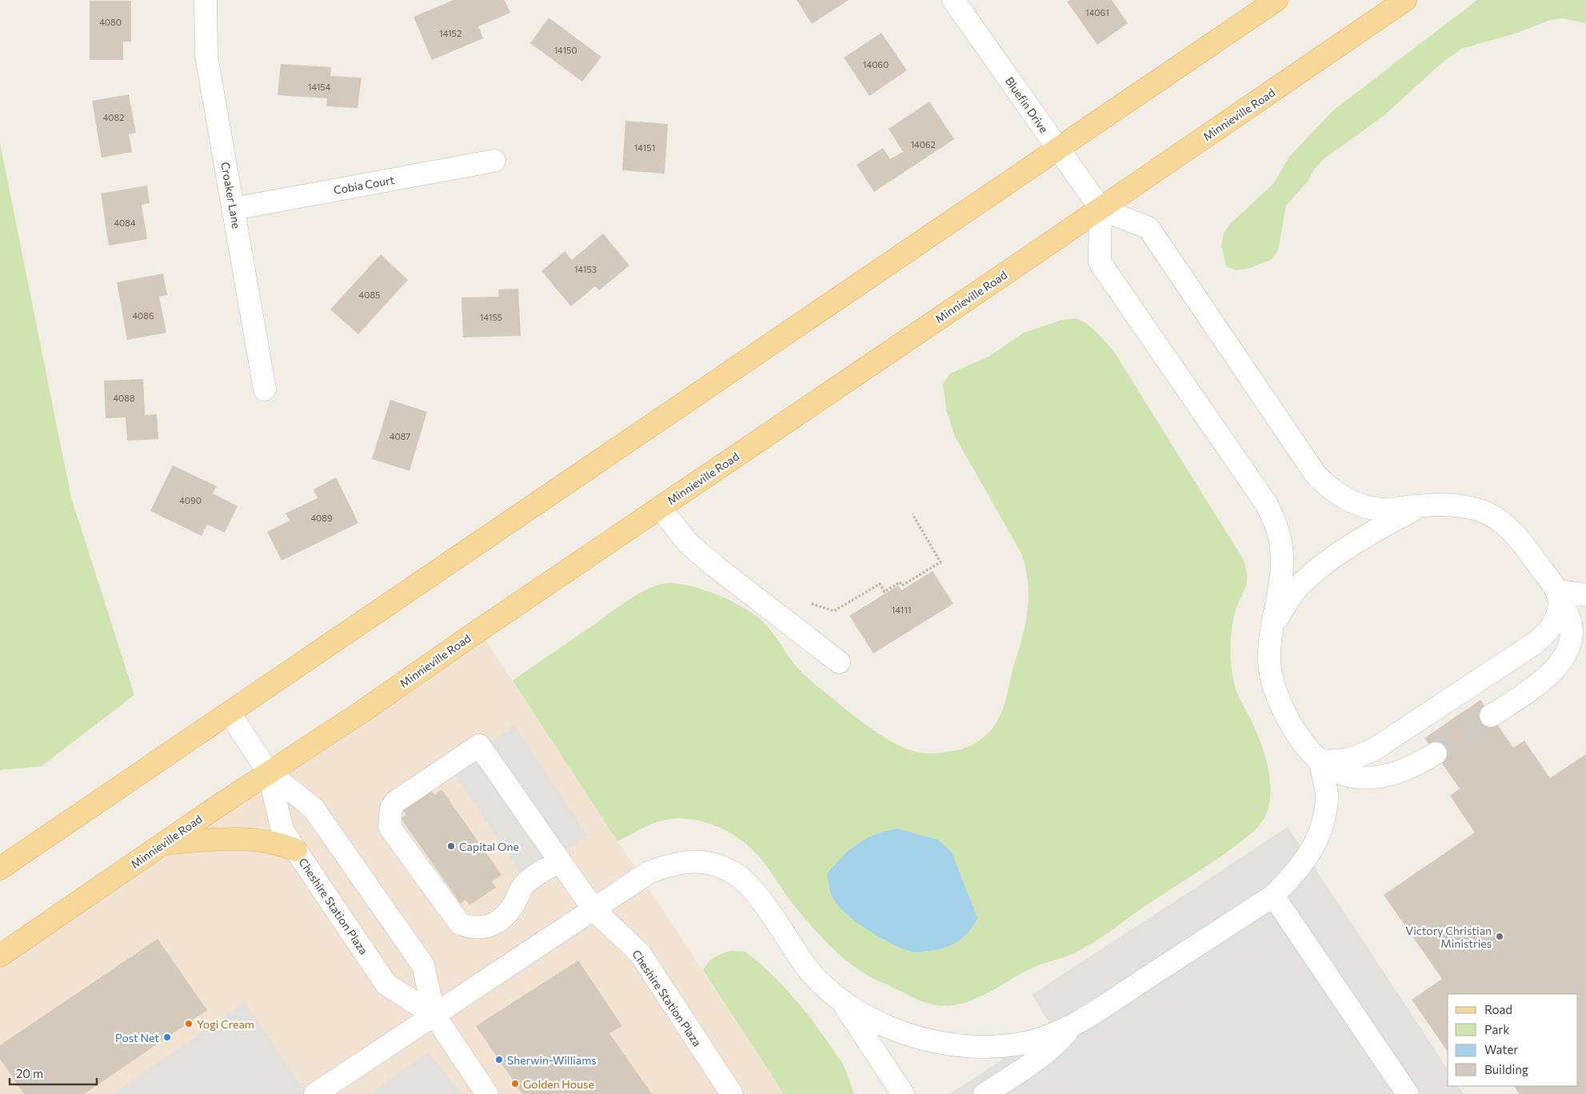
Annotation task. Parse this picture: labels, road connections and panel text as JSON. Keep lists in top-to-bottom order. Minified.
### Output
{"streets":{"main road":["Minnieville Road"],"street":["Bluefin Drive","Cobia Court","Croaker Lane","Cheshire Station Plaza"]},"crossings":[["Bluefin Drive","Minnieville Road"],["Minnieville Road","Cheshire Station Plaza"],["Cobia Court","Croaker Lane"]],"places":["Capital One","Victory Christian Ministries","Yogi Cream","Post Net","Sherwin-Williams","Golden House"],"house_numbers":["14061","4080","14152","14150","14060","14154","4082","14062","14151","4084","14153","4085","4086","14155","4088","4087","4090","4089","14111"],"legend":["Road","Park","Water","Building"],"scale_bar":"20 m"}
